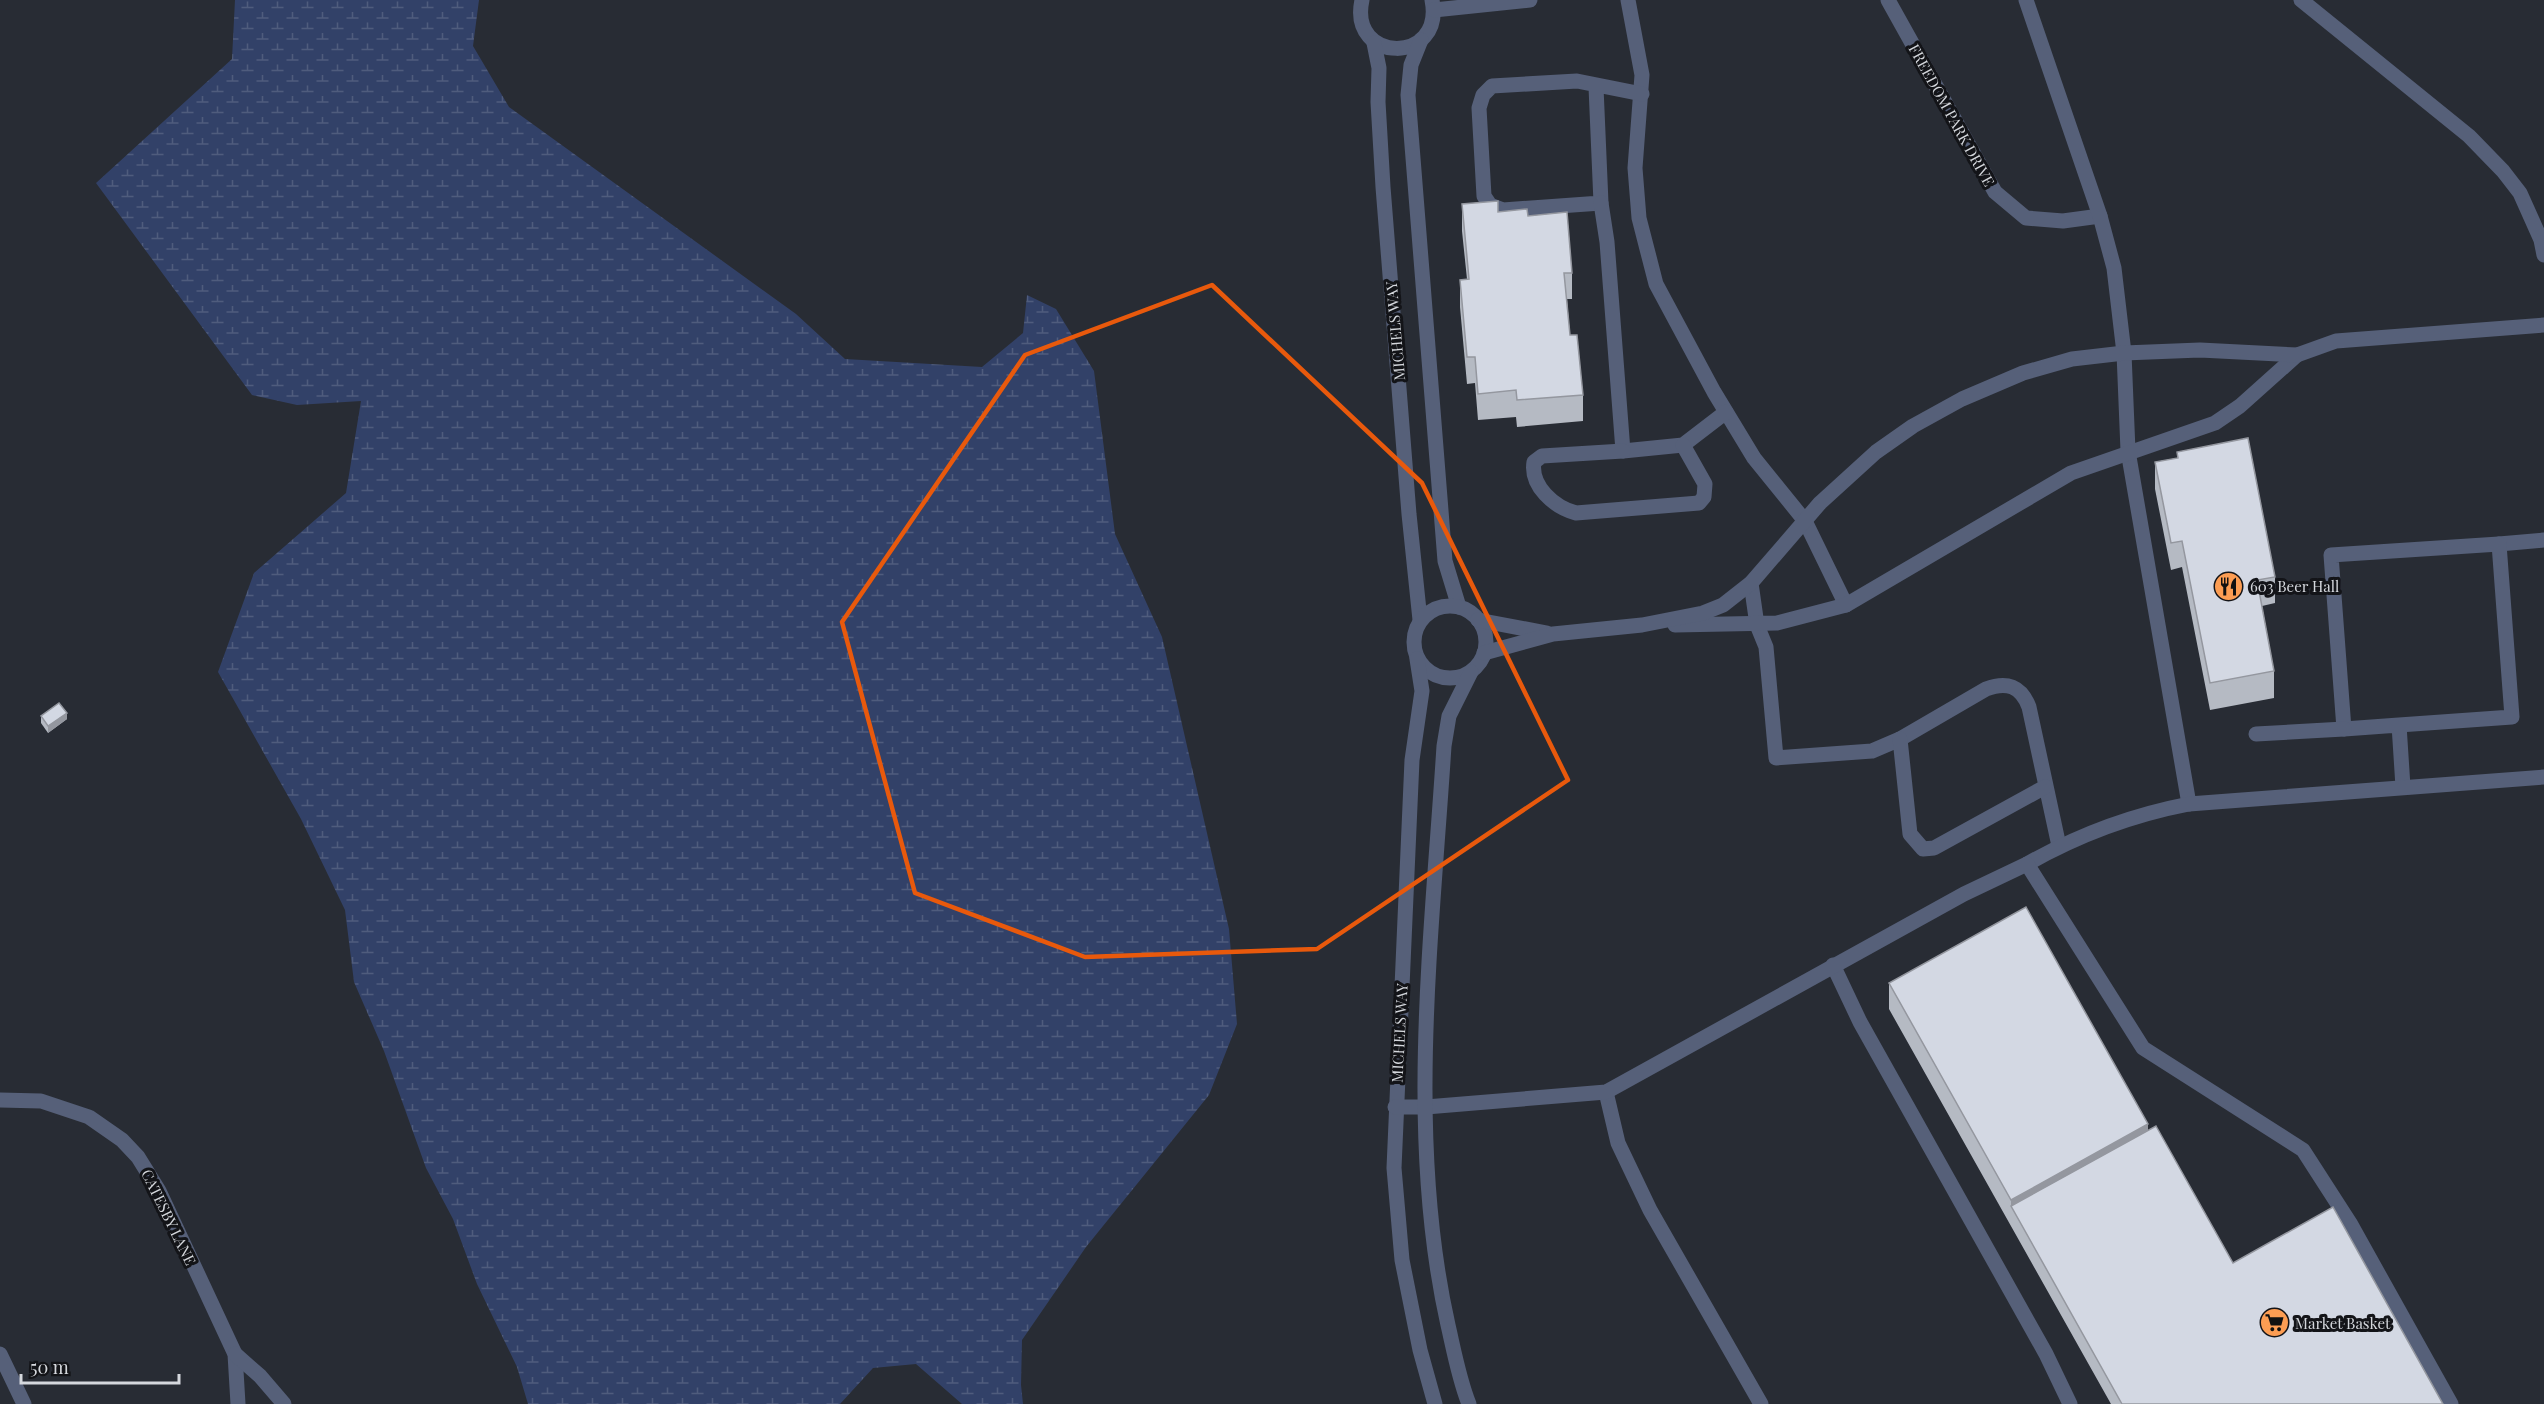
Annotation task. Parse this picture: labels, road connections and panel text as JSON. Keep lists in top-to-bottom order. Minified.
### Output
{"streets":{"street":["FREEDOM PARK DRIVE","MICHELS WAY","CATESBY LANE"]},"places":{"restaurant":["603 Beer Hall"],"supermarket":["Market Basket"]},"scale_bar":"50 m"}
